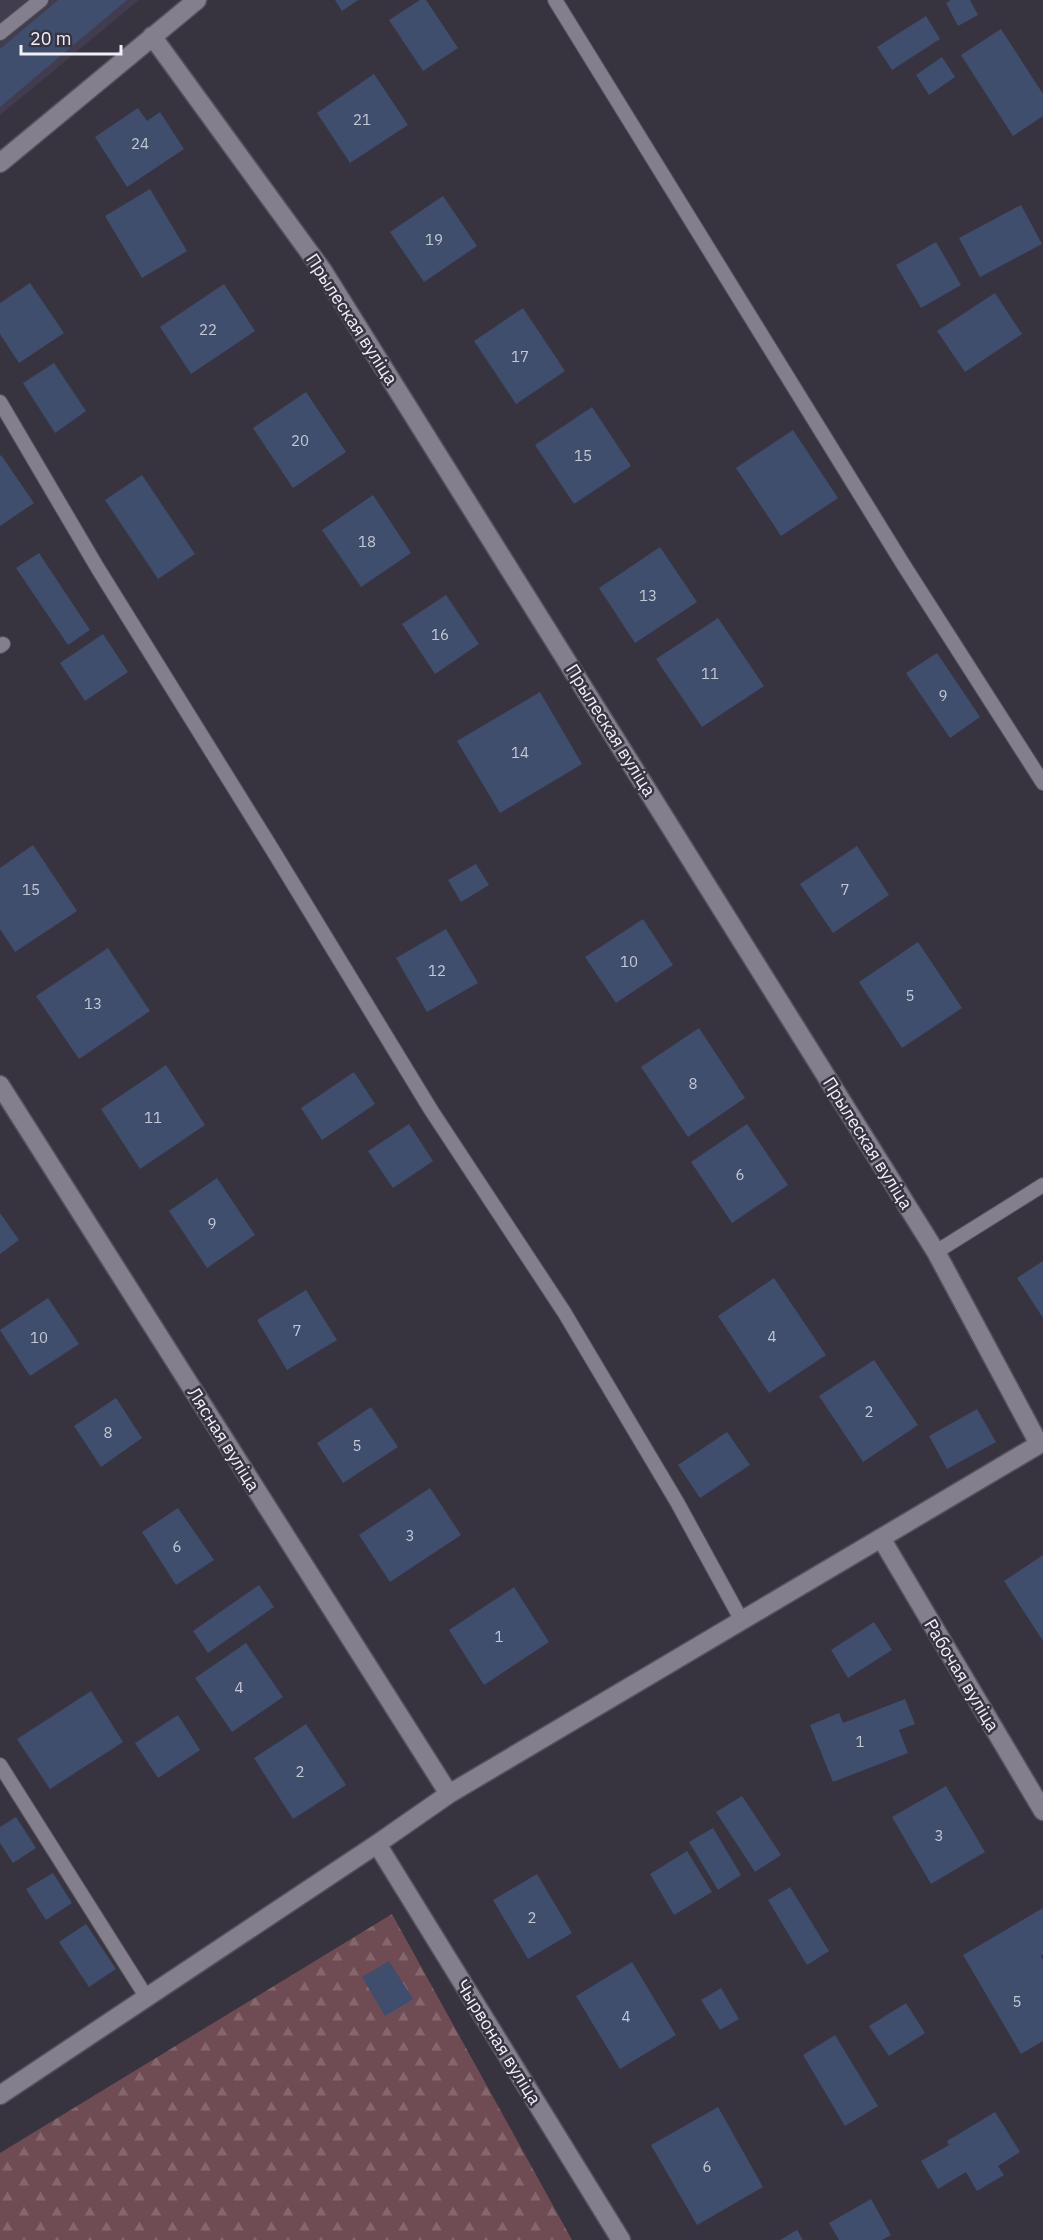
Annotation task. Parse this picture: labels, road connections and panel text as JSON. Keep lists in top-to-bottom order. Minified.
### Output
{"streets":{"street":["Прылеская вуліца","Лясная вуліца","Рабочая вуліца","Чырвоная вуліца"]},"house_numbers":["21","24","19","22","17","20","15","18","13","16","11","9","14","15","7","10","12","5","13","8","11","6","9","7","4","10","2","8","5","3","6","1","4","1","2","3","2","5","4","6"],"scale_bar":"20 m"}
